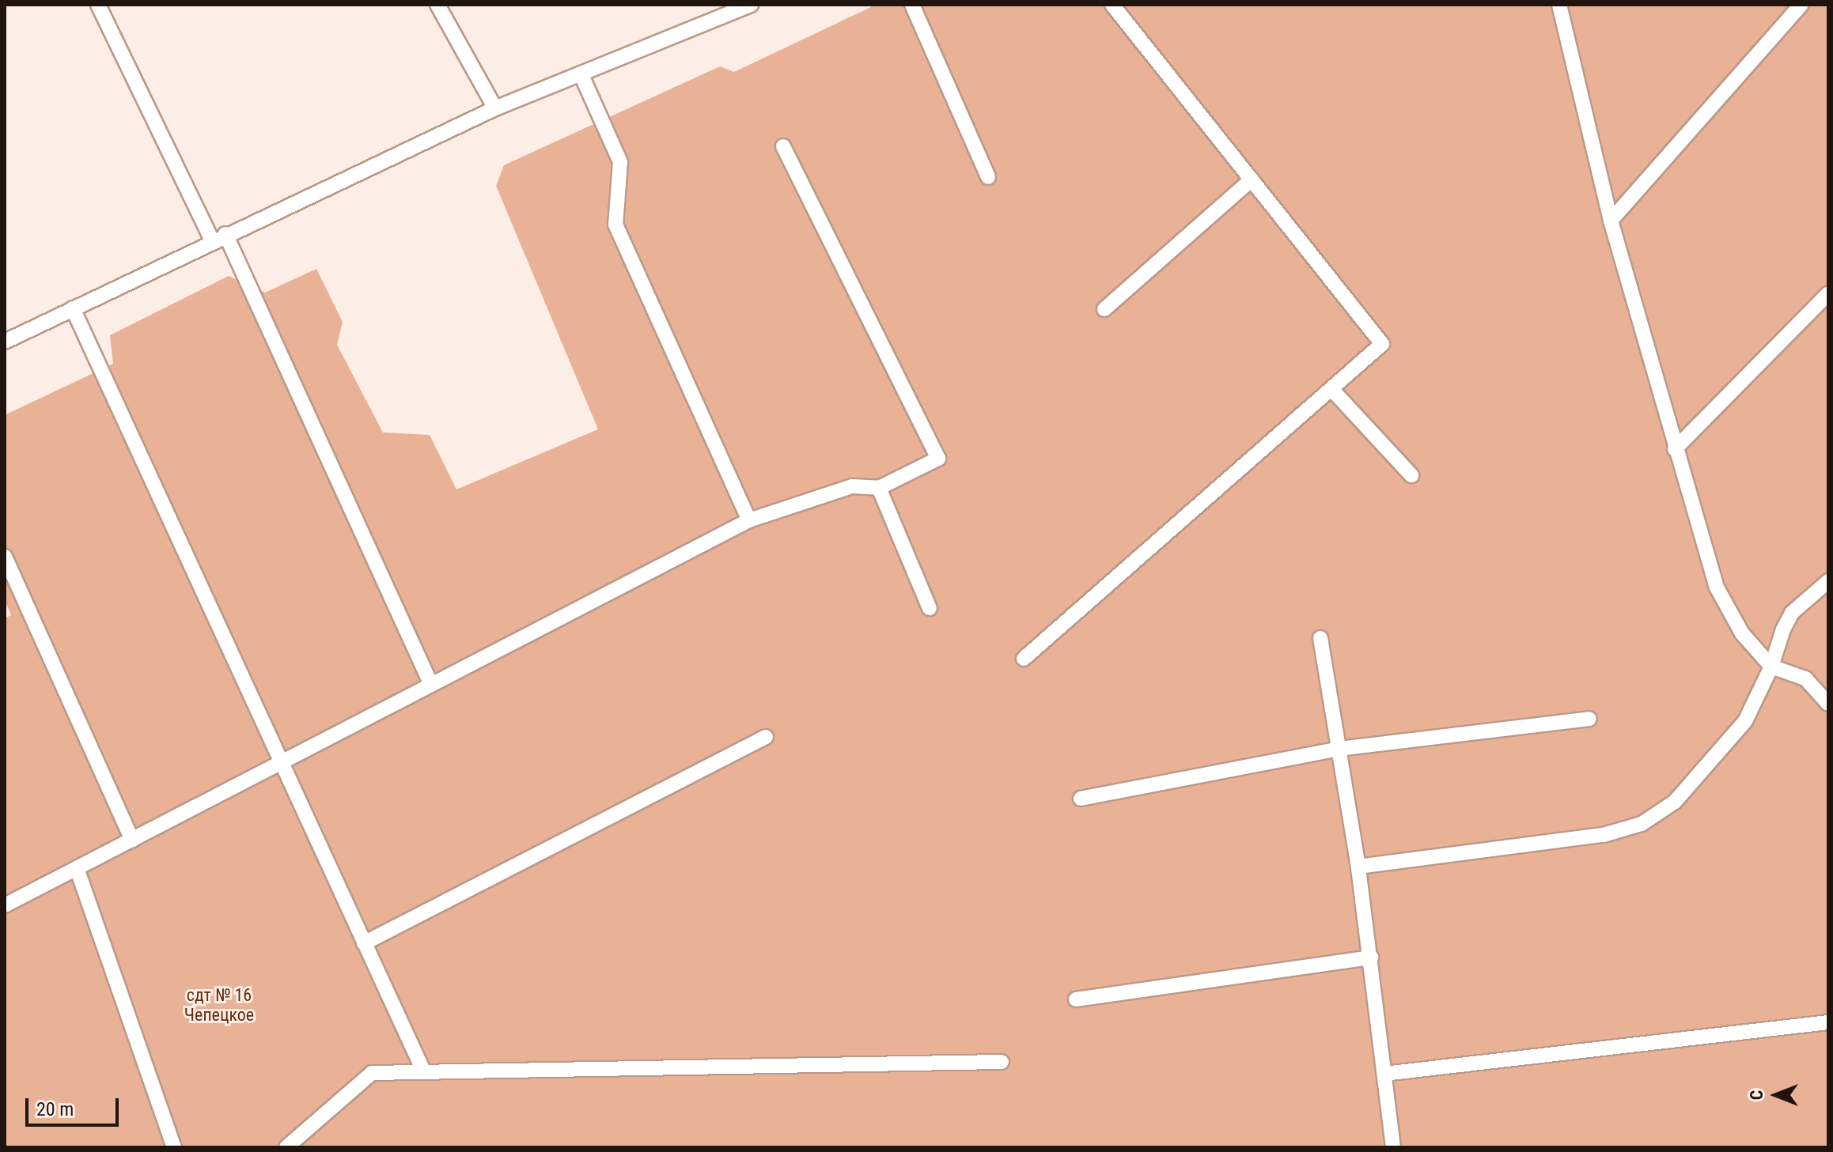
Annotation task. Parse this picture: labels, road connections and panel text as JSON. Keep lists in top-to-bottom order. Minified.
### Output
{"parks":["сдт № 16 Чепецкое"],"scale_bar":"20 m","north":"left"}
